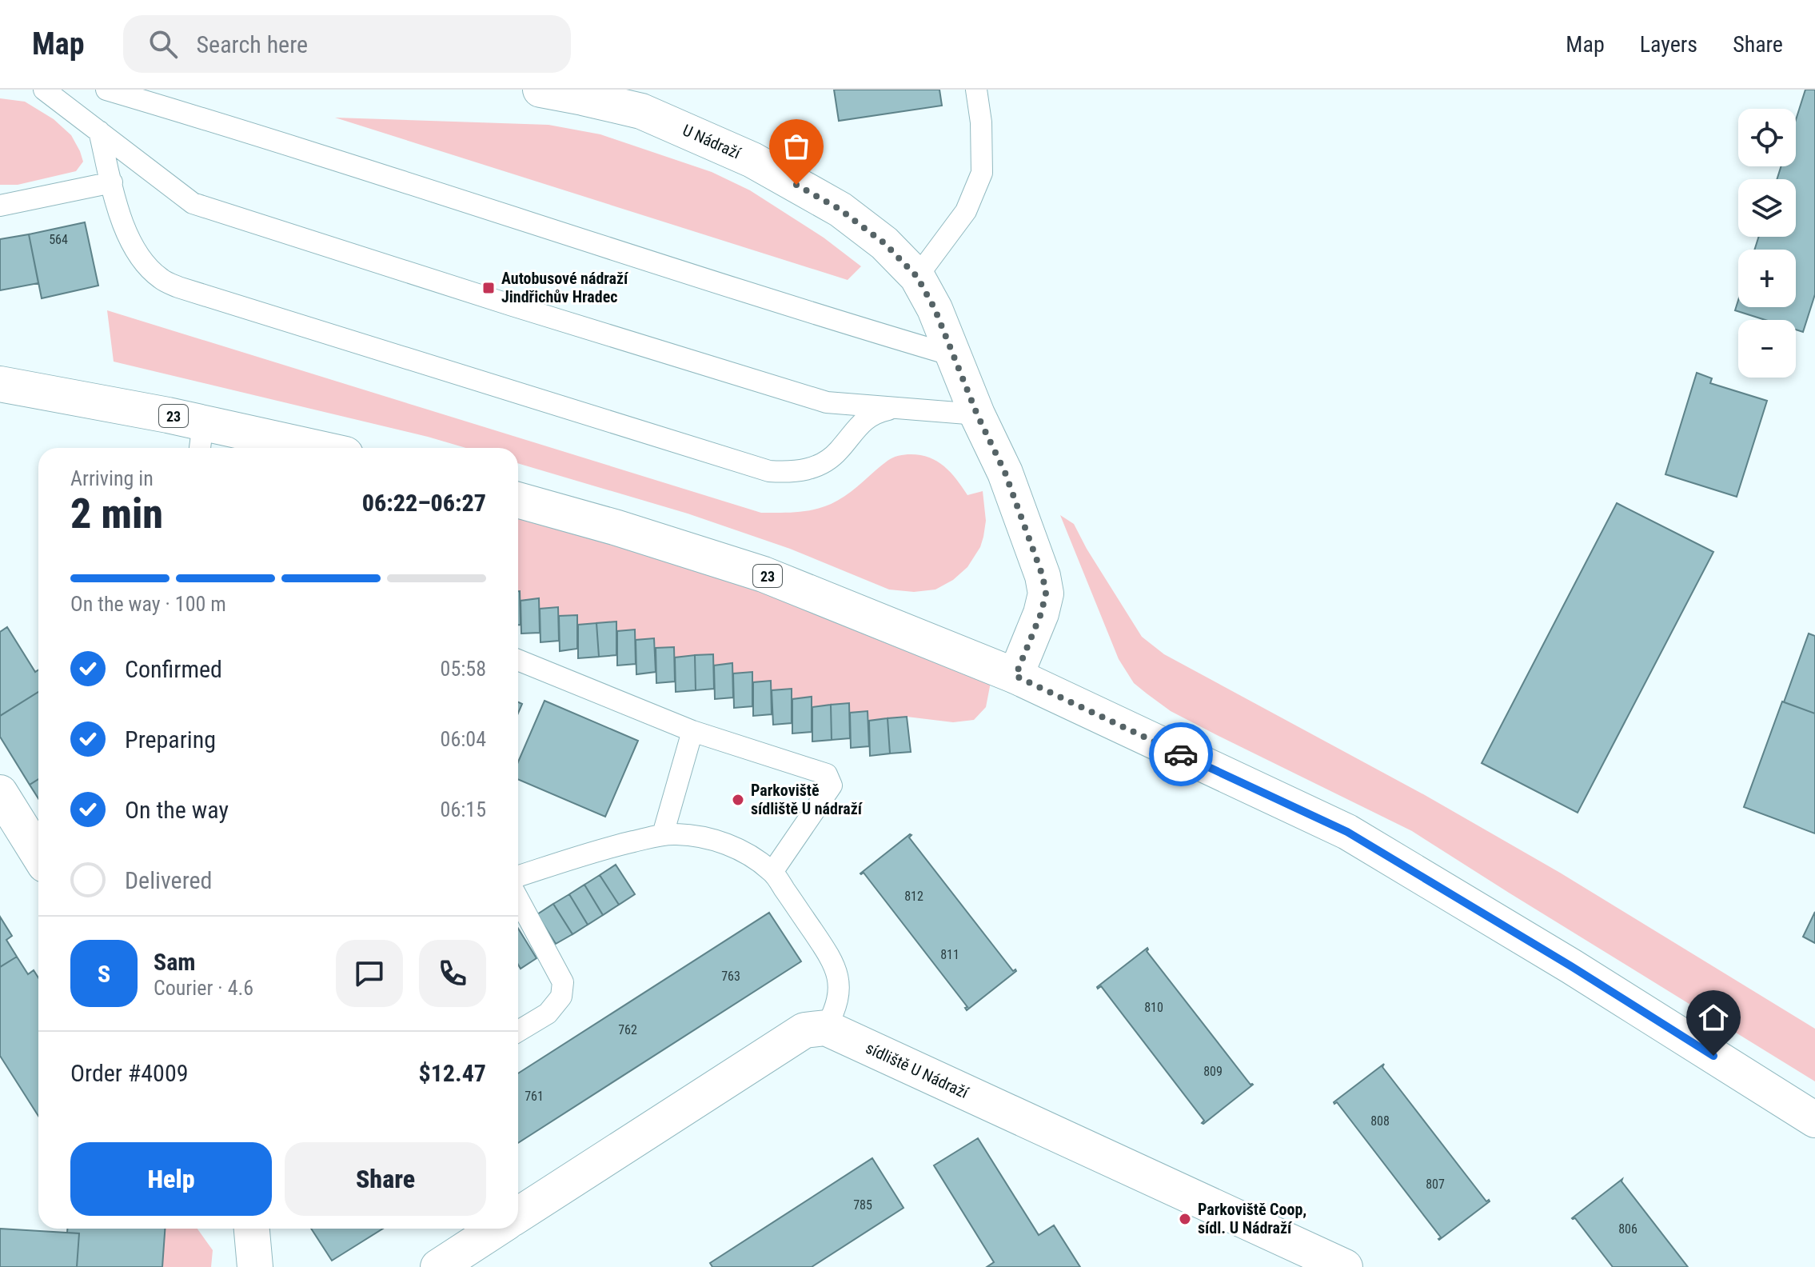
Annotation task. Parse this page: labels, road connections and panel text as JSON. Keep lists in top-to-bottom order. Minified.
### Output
{"streets":{"street":["U Nádraží","23","sídliště U Nádraží"]},"crossings":[["U Nádraží","23"]],"places":{"transit":["Autobusové nádraží Jindřichův Hradec"],"other":["Parkoviště sídliště U nádraží","Parkoviště Coop, sídl. U Nádraží"]},"house_numbers":["564","812","811","763","810","762","809","761","808","807","785","806"],"page":{"header":"Map","search":"Search here","nav":["Map","Layers","Share"],"map_buttons":["+","−"],"heading":["2 min","Arriving in","06:22–06:27"],"panel":["Sam","Courier · 4.6","Order #4009","$12.47"],"bar":"On the way · 100 m","list":[["Confirmed","05:58"],["Preparing","06:04"],["On the way","06:15"],"Delivered"],"round":"S","buttons":["Help","Share"]}}
